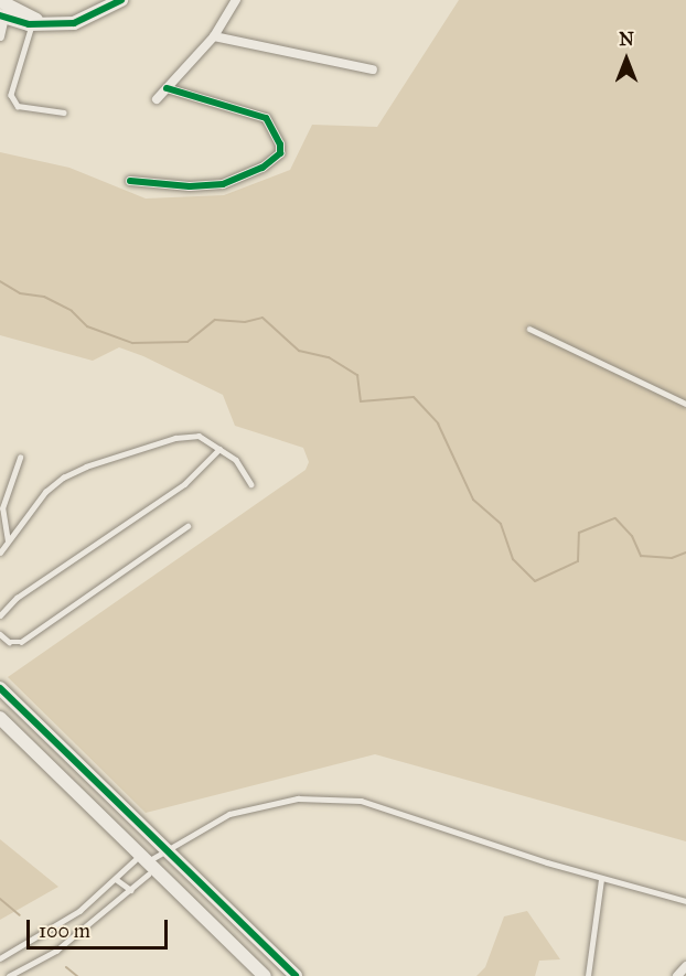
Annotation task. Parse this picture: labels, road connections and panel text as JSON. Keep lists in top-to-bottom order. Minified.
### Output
{"scale_bar":"100 m","north":"top"}
